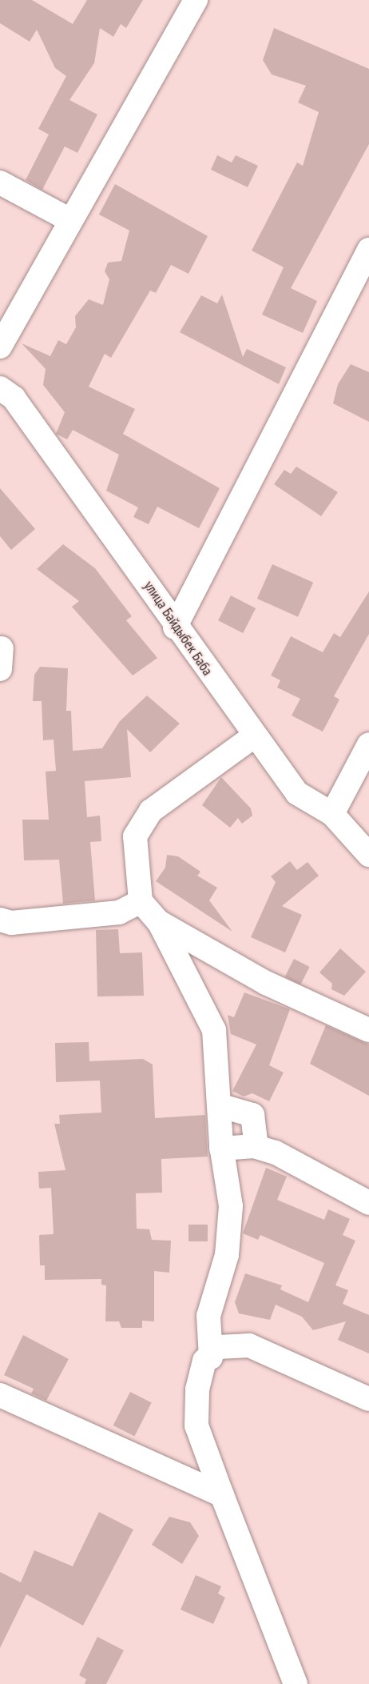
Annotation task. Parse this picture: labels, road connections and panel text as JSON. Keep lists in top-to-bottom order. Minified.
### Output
{"streets":{"street":["улица Байдыбек Баба"]}}
